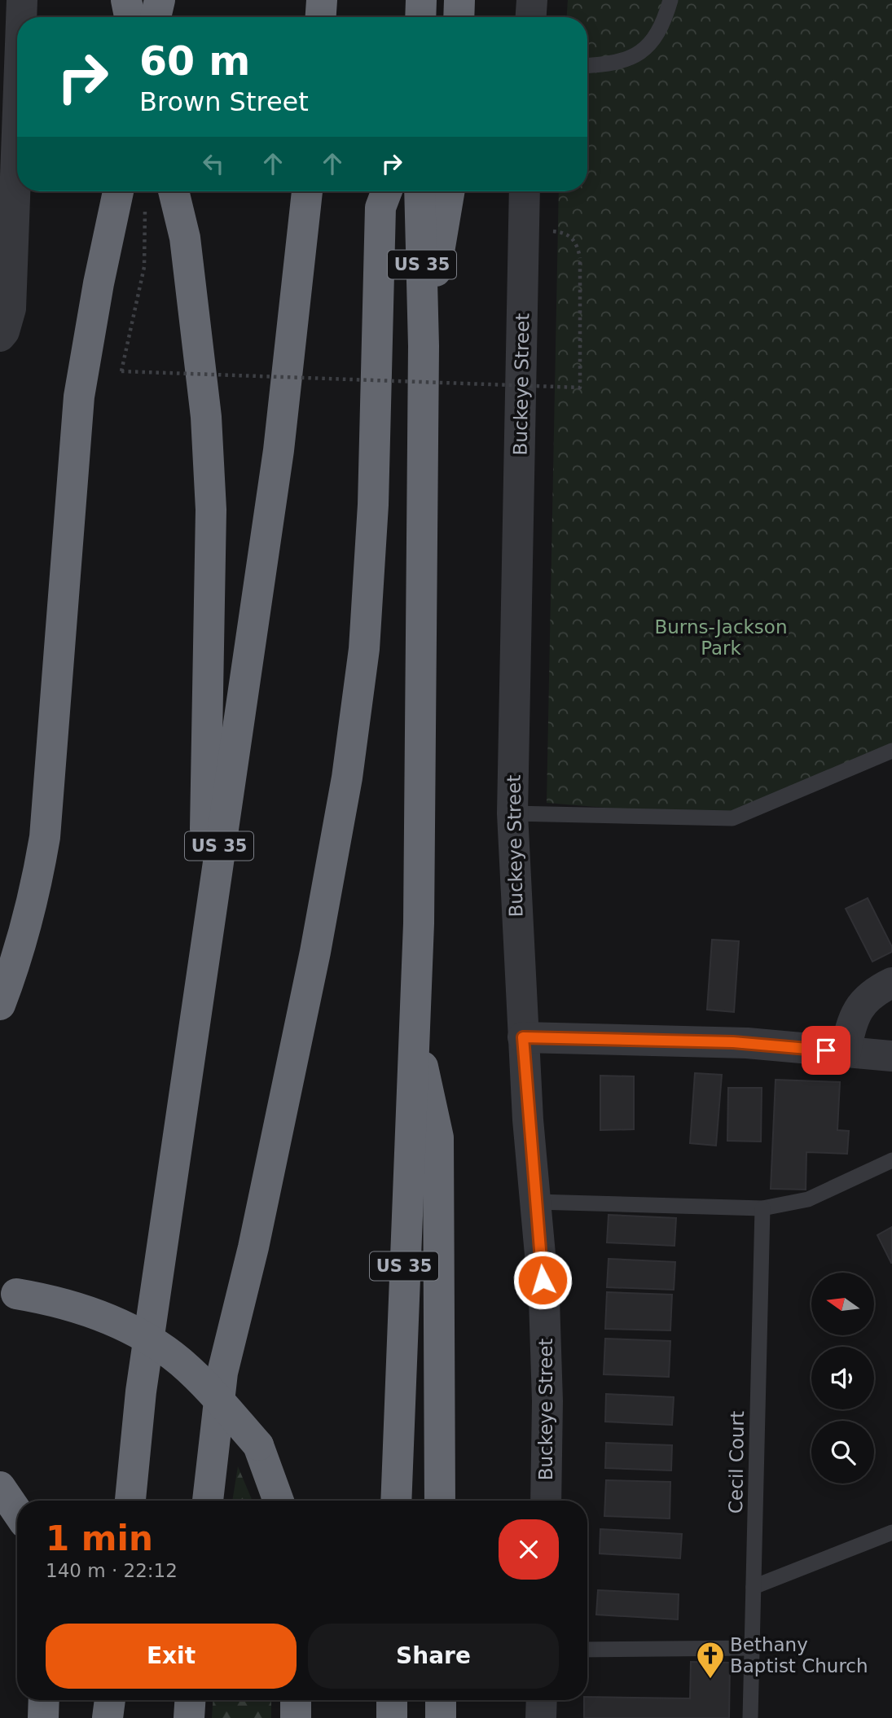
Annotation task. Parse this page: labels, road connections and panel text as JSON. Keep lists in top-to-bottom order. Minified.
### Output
{"streets":{"highway":["US 35"],"street":["Buckeye Street"],"lane":["Cecil Court"]},"parks":["Burns-Jackson Park"],"places":{"church":["Bethany Baptist Church"]},"north":"left","page":{"turn":["60 m","Brown Street"],"heading":["1 min","140 m · 22:12"],"buttons":["Exit","Share"]}}
